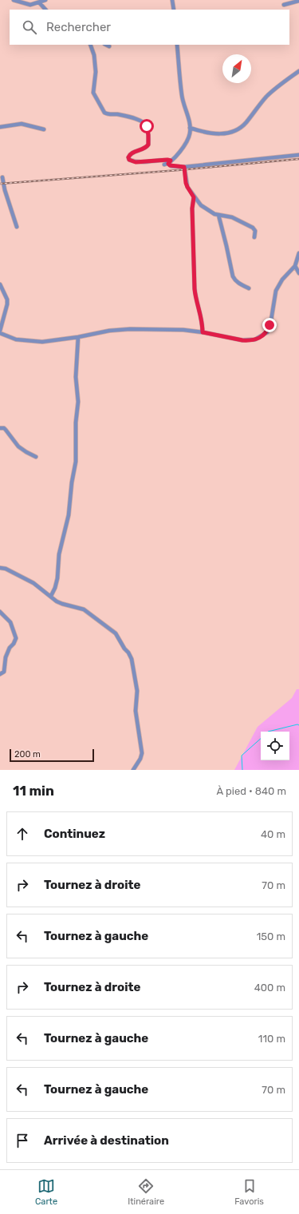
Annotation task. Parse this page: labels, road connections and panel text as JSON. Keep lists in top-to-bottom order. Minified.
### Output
{"scale_bar":"200 m","north":"top right","page":{"search":"Rechercher","scale":"200 m","heading":["11 min","À pied · 840 m"],"list":[["Continuez","40 m"],["Tournez à droite","70 m"],["Tournez à gauche","150 m"],["Tournez à droite","400 m"],["Tournez à gauche","110 m"],["Tournez à gauche","70 m"],"Arrivée à destination"],"nav":["Carte","Itinéraire","Favoris"]}}
